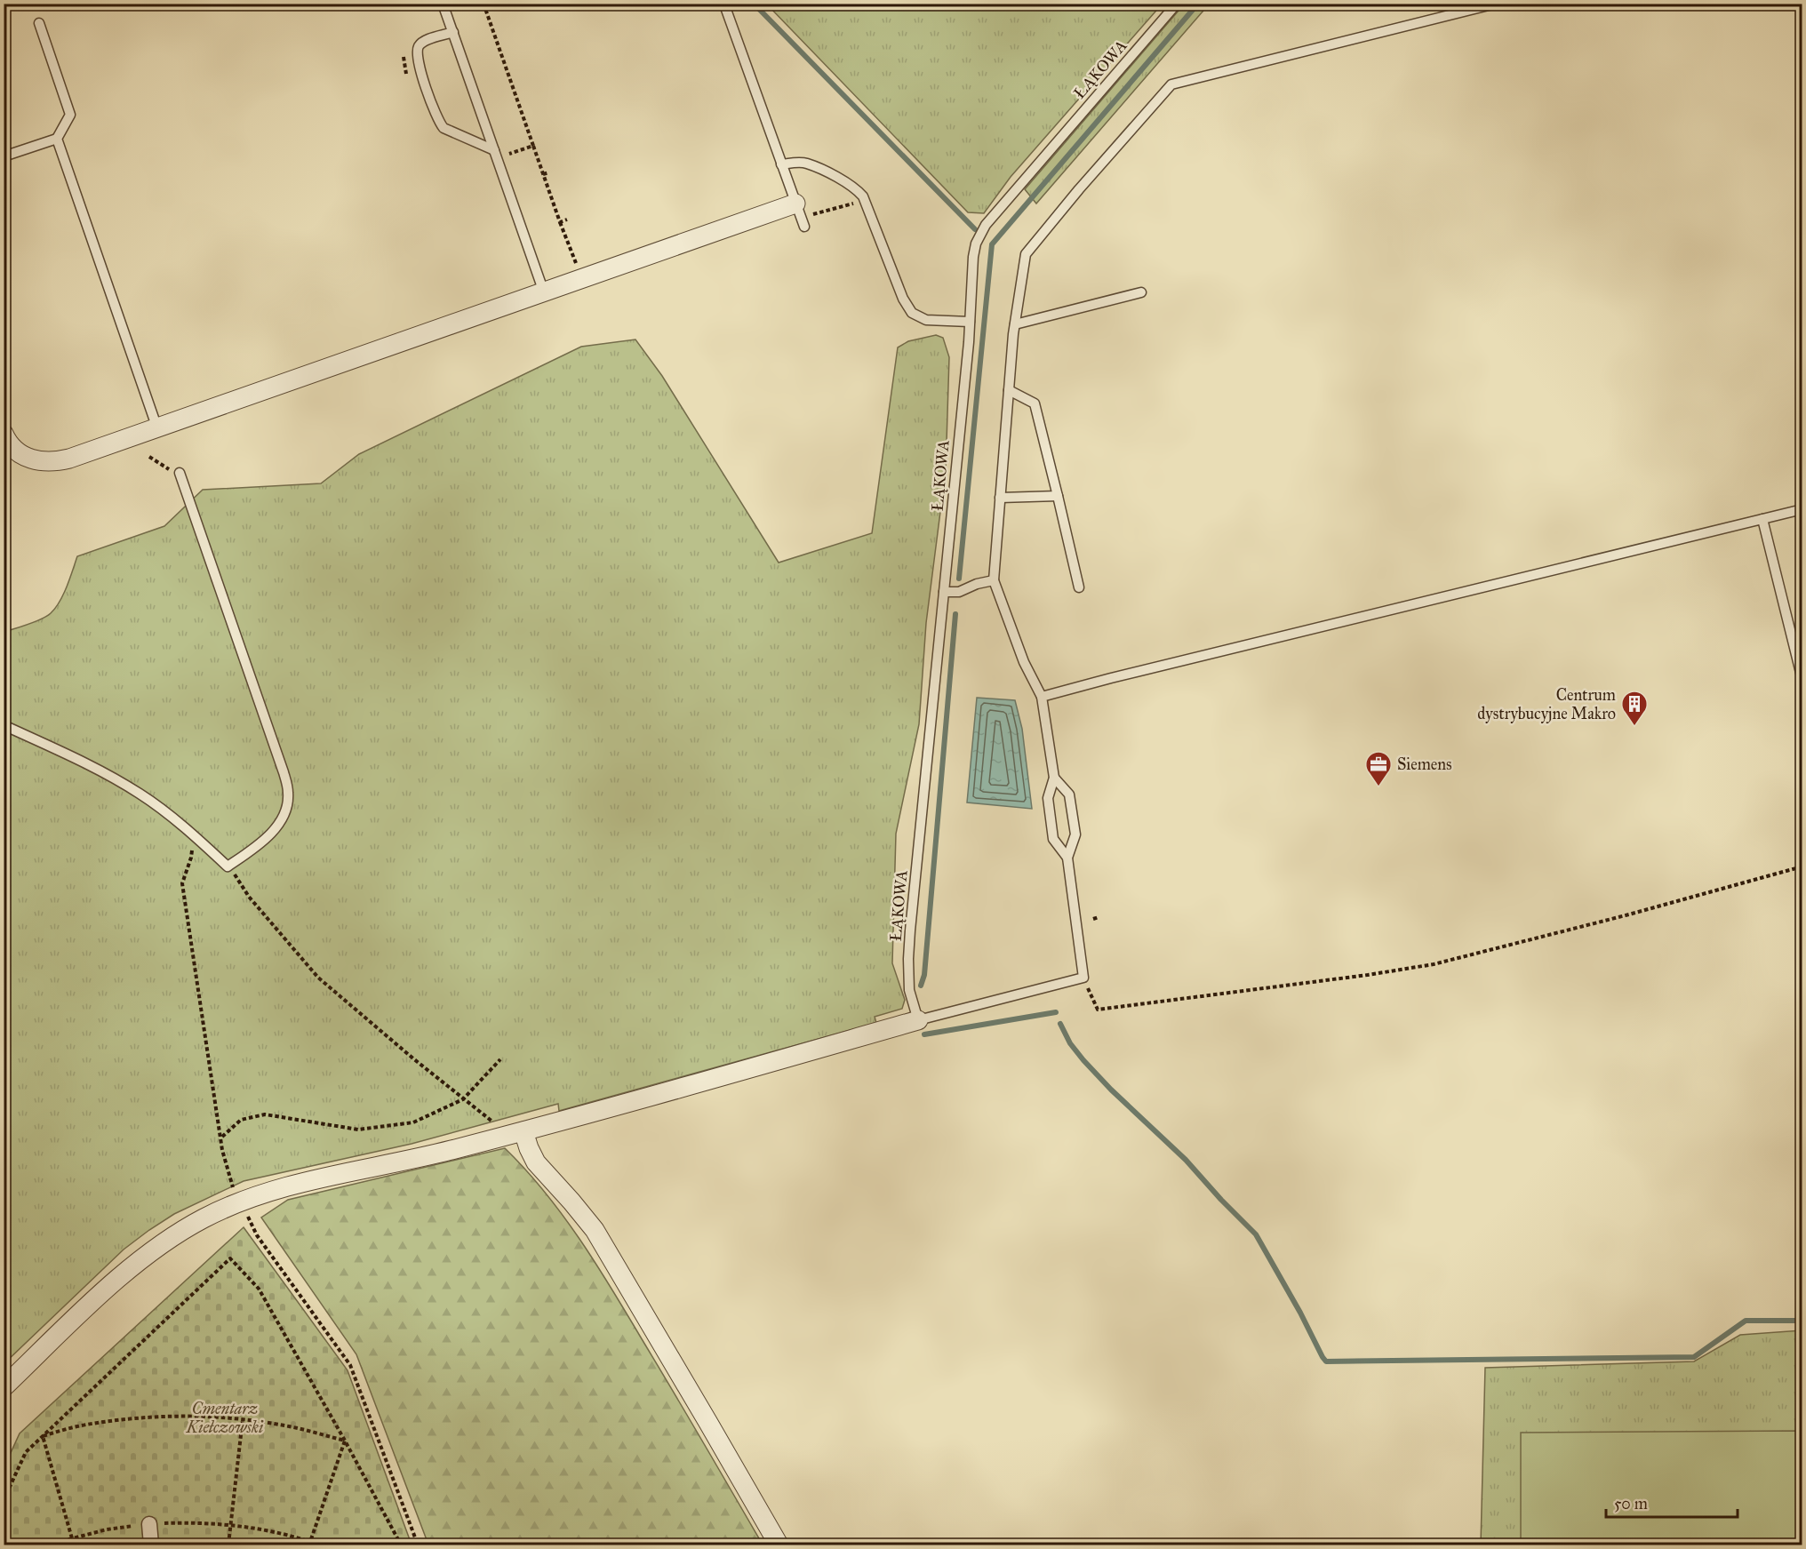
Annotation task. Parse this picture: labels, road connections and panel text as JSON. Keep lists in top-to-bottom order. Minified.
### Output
{"streets":{"lane":["ŁĄKOWA"]},"parks":["Cmentarz Kiełczowski"],"places":{"building":["Centrum dystrybucyjne Makro"],"office":["Siemens"]},"scale_bar":"50 m"}
